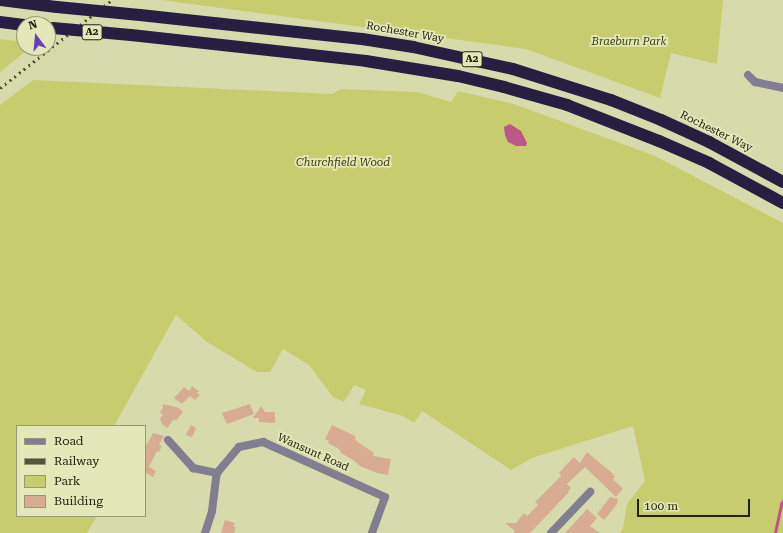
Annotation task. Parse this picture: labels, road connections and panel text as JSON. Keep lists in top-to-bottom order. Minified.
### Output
{"streets":{"highway":["A2","Rochester Way"],"street":["Wansunt Road"]},"parks":["Braeburn Park","Churchfield Wood"],"legend":["Road","Railway","Park","Building"],"scale_bar":"100 m","north":"top"}
